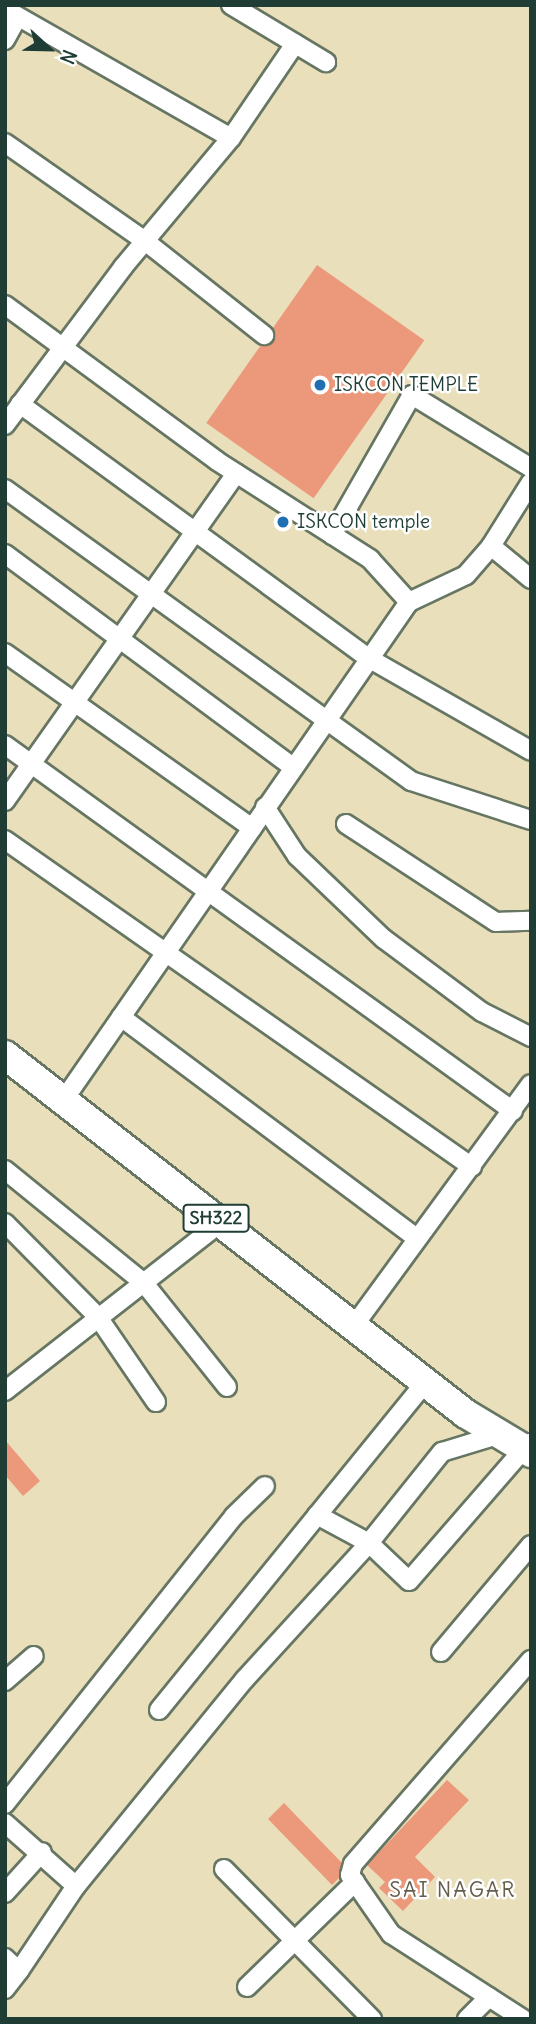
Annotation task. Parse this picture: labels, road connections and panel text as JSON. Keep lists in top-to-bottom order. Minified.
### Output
{"streets":{"main road":["SH322"]},"districts":["SAI NAGAR"],"places":["ISKCON TEMPLE","ISKCON temple"],"north":"right"}
